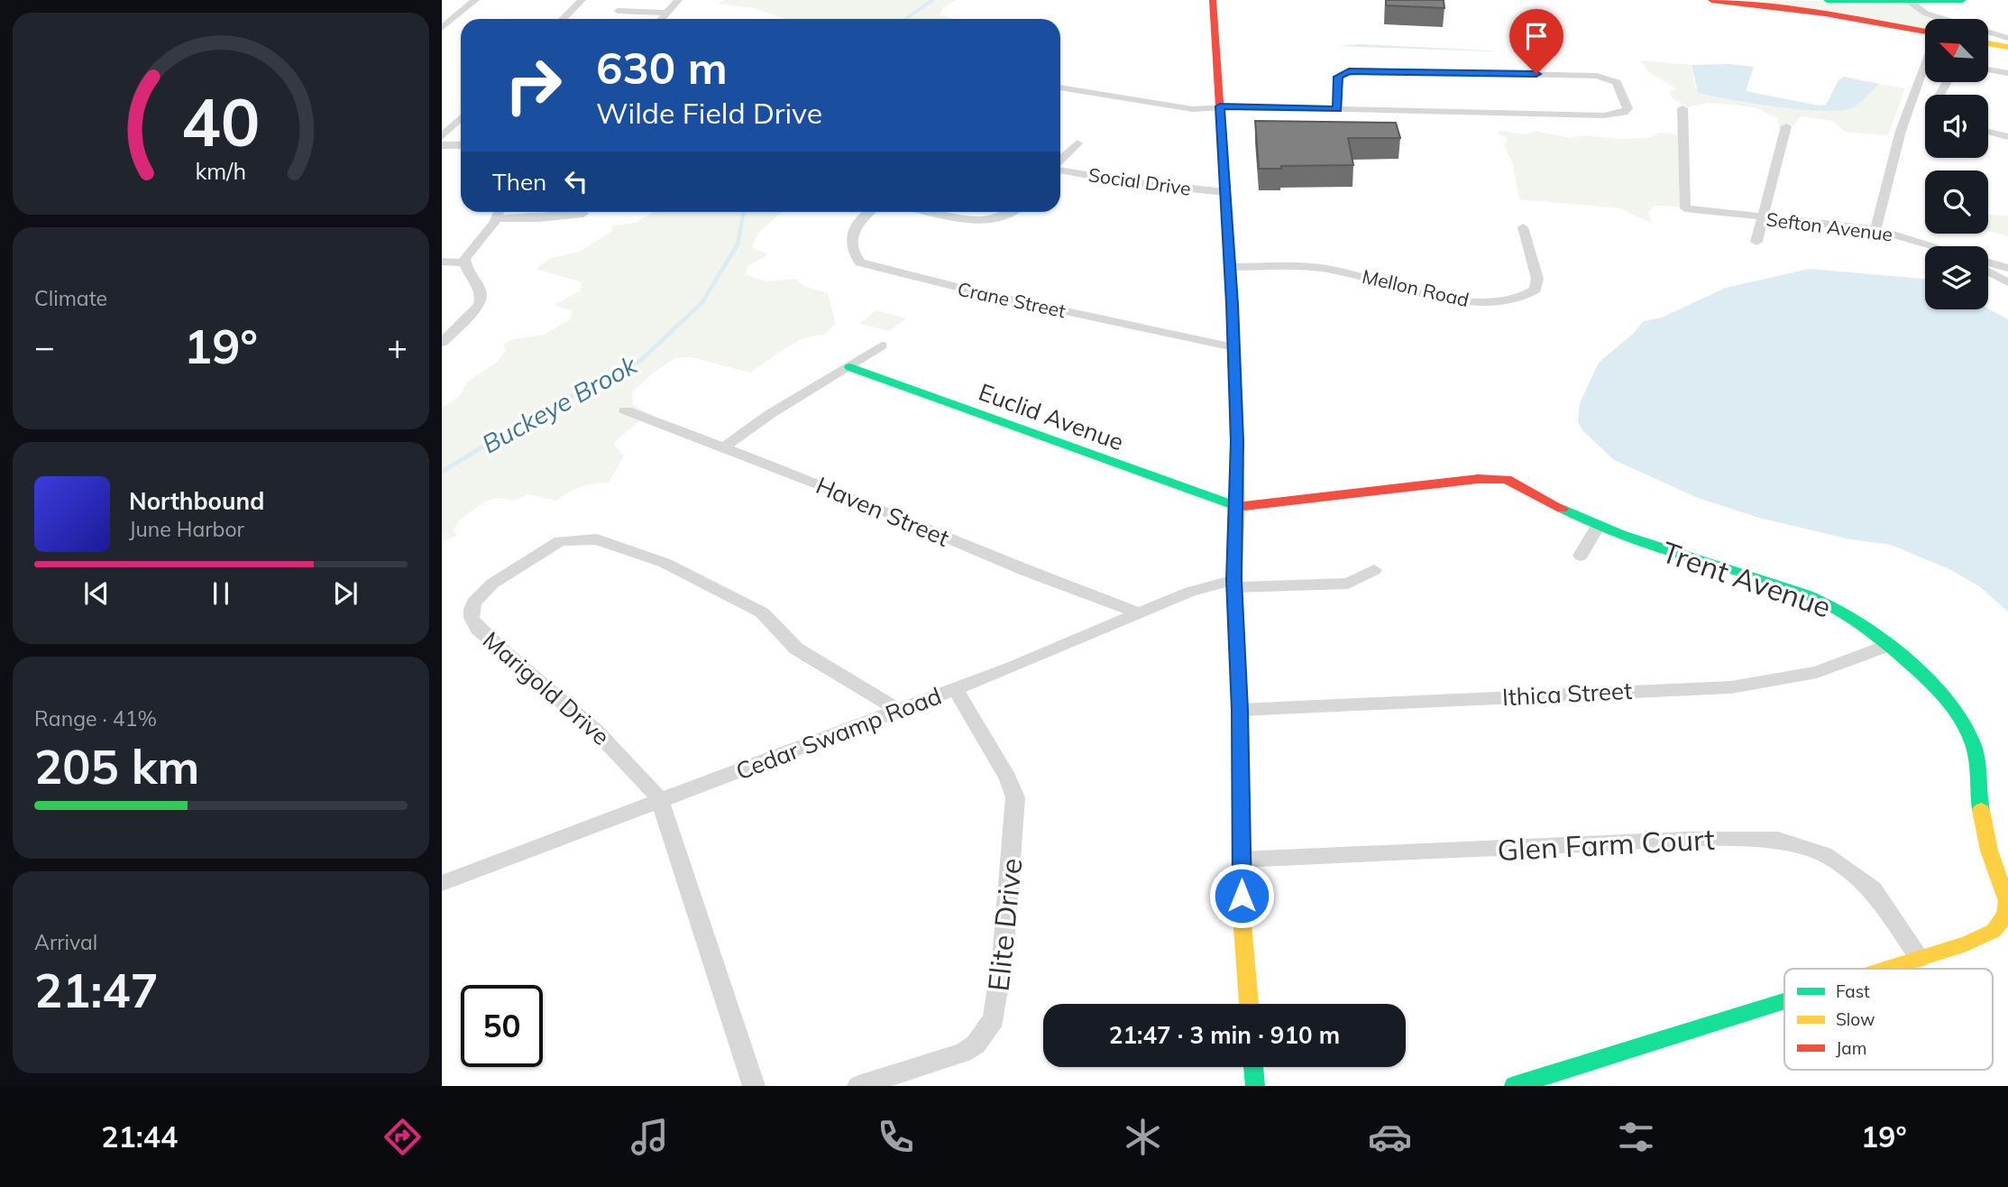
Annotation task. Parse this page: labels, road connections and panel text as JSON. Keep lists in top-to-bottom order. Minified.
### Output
{"streets":{"main road":["Euclid Avenue","Trent Avenue"],"street":["Social Drive","Sefton Avenue","Mellon Road","Crane Street","Haven Street","Marigold Drive","Ithica Street","Cedar Swamp Road","Glen Farm Court","Elite Drive"]},"crossings":[["Euclid Avenue","Trent Avenue"],["Haven Street","Cedar Swamp Road"],["Trent Avenue","Ithica Street"],["Trent Avenue","Glen Farm Court"],["Marigold Drive","Cedar Swamp Road"],["Cedar Swamp Road","Elite Drive"]],"water":["Buckeye Brook"],"legend":["Fast","Slow","Jam"],"north":"top left","page":{"turn":["630 m","Wilde Field Drive"],"then":"Then","tile":["Climate",["Range · 41%","205 km"],["Arrival","21:47"]],"heat":["−","19°","+"],"song":["Northbound","June Harbor"],"limit":"50","trip":"21:47 · 3 min · 910 m","tabs":["21:44","19°"],"gauge":["40","km/h"]}}
